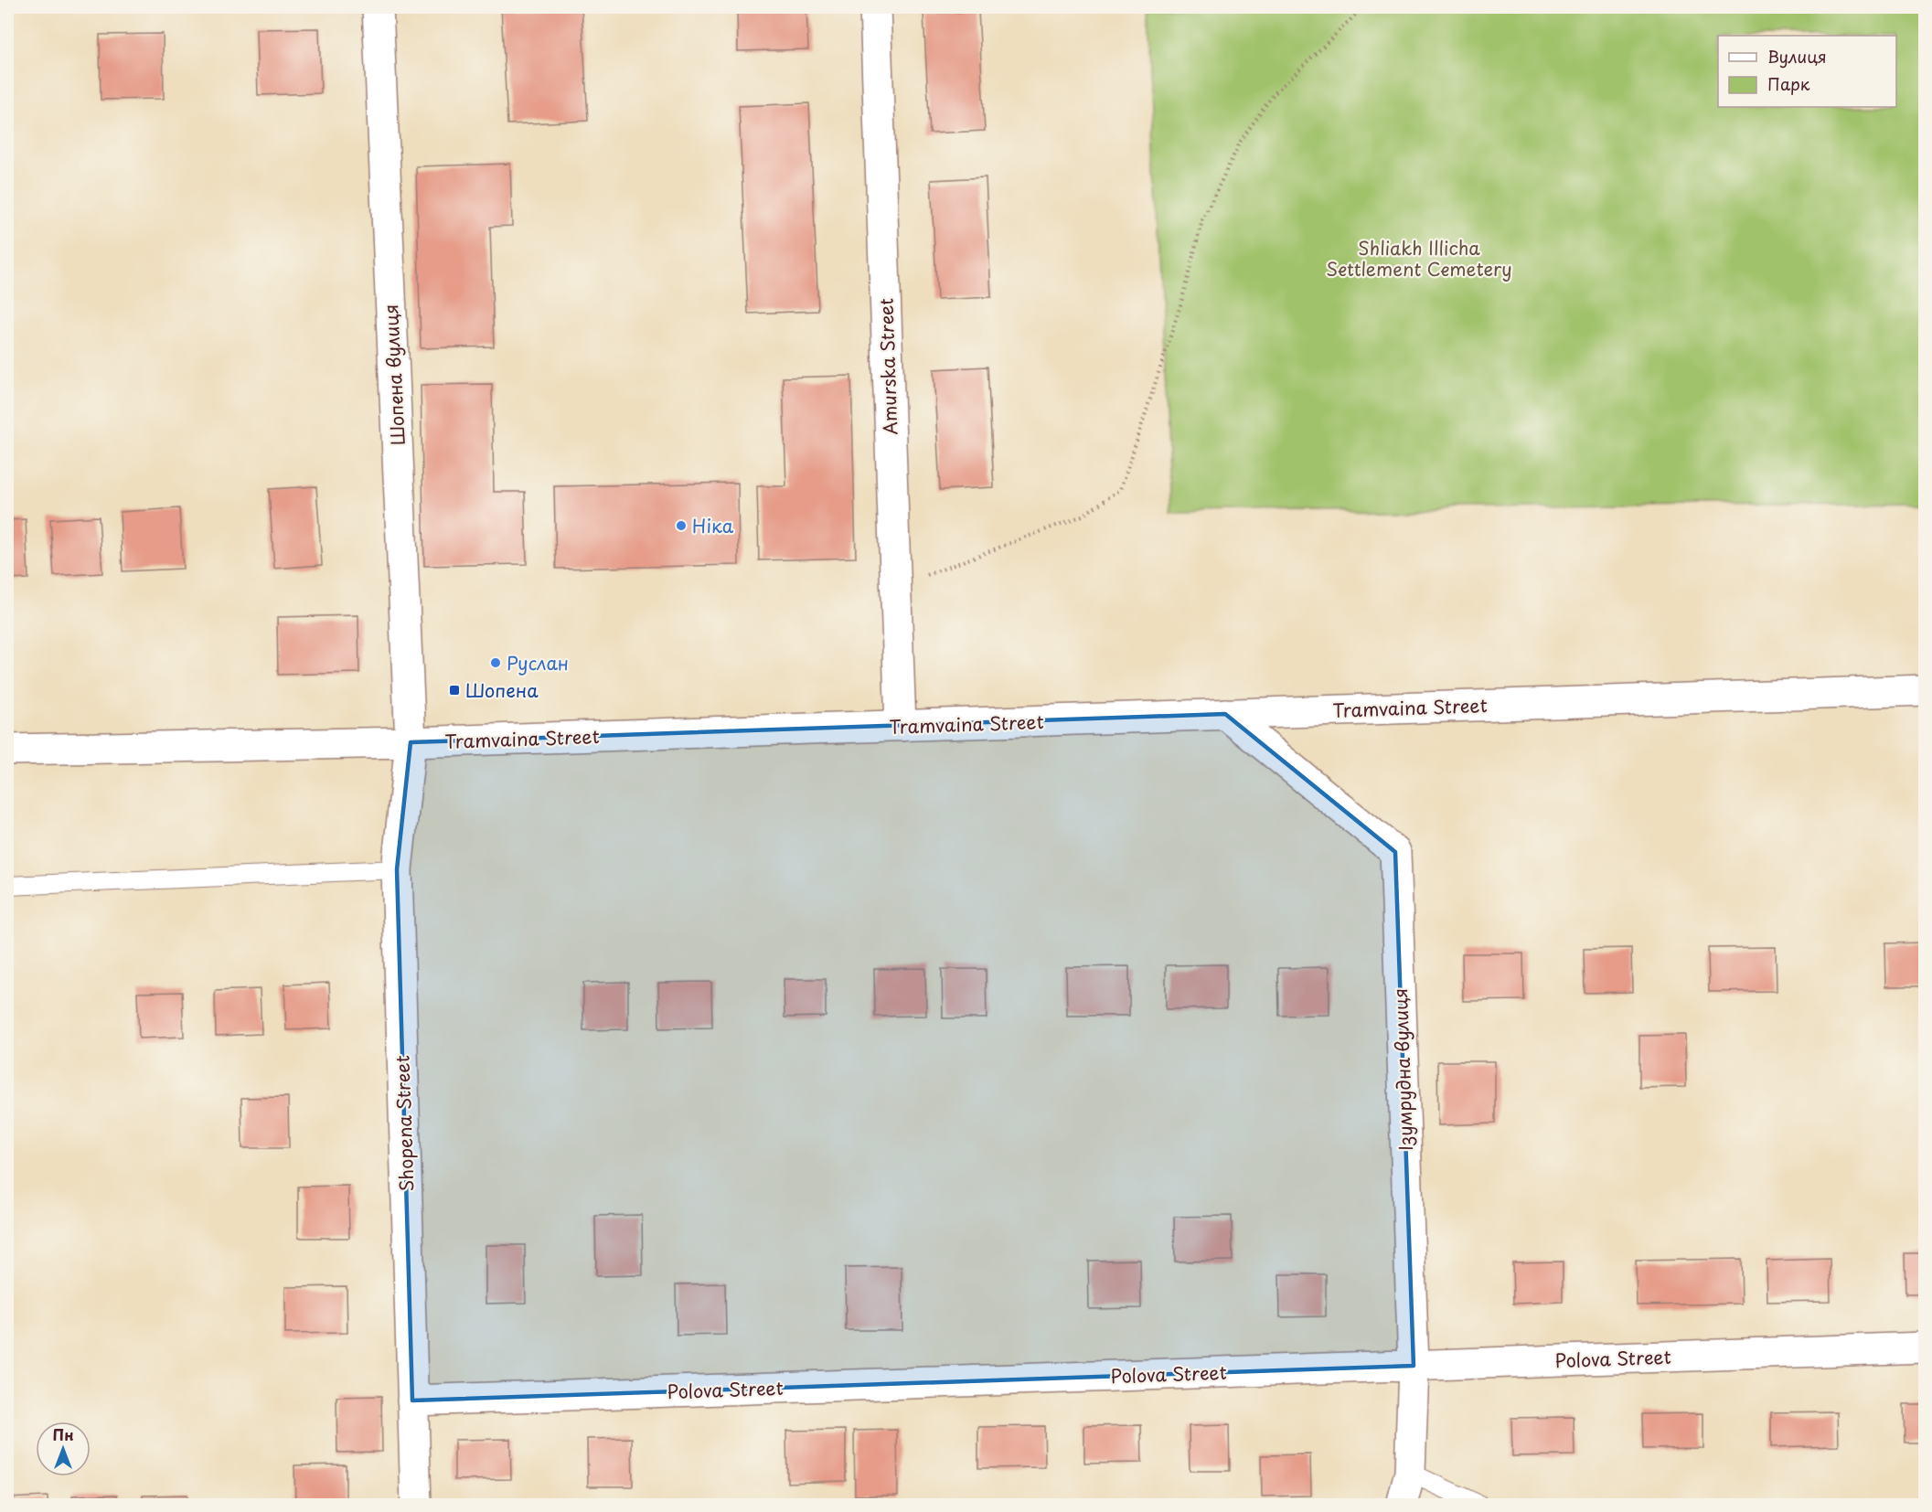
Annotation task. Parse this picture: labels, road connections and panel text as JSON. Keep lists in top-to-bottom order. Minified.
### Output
{"streets":{"street":["Amurska Street","Шопена вулиця","Tramvaina Street","Ізумрудна вулиця","Shopena Street","Polova Street"]},"crossings":[["Amurska Street","Tramvaina Street"],["Шопена вулиця","Tramvaina Street"],["Шопена вулиця","Shopena Street"],["Tramvaina Street","Ізумрудна вулиця"],["Tramvaina Street","Shopena Street"],["Ізумрудна вулиця","Polova Street"],["Shopena Street","Polova Street"]],"parks":["Shliakh Illicha Settlement Cemetery"],"places":{"other":["Ніка","Руслан"],"transit":["Шопена"]},"legend":["Вулиця","Парк"],"north":"top"}
